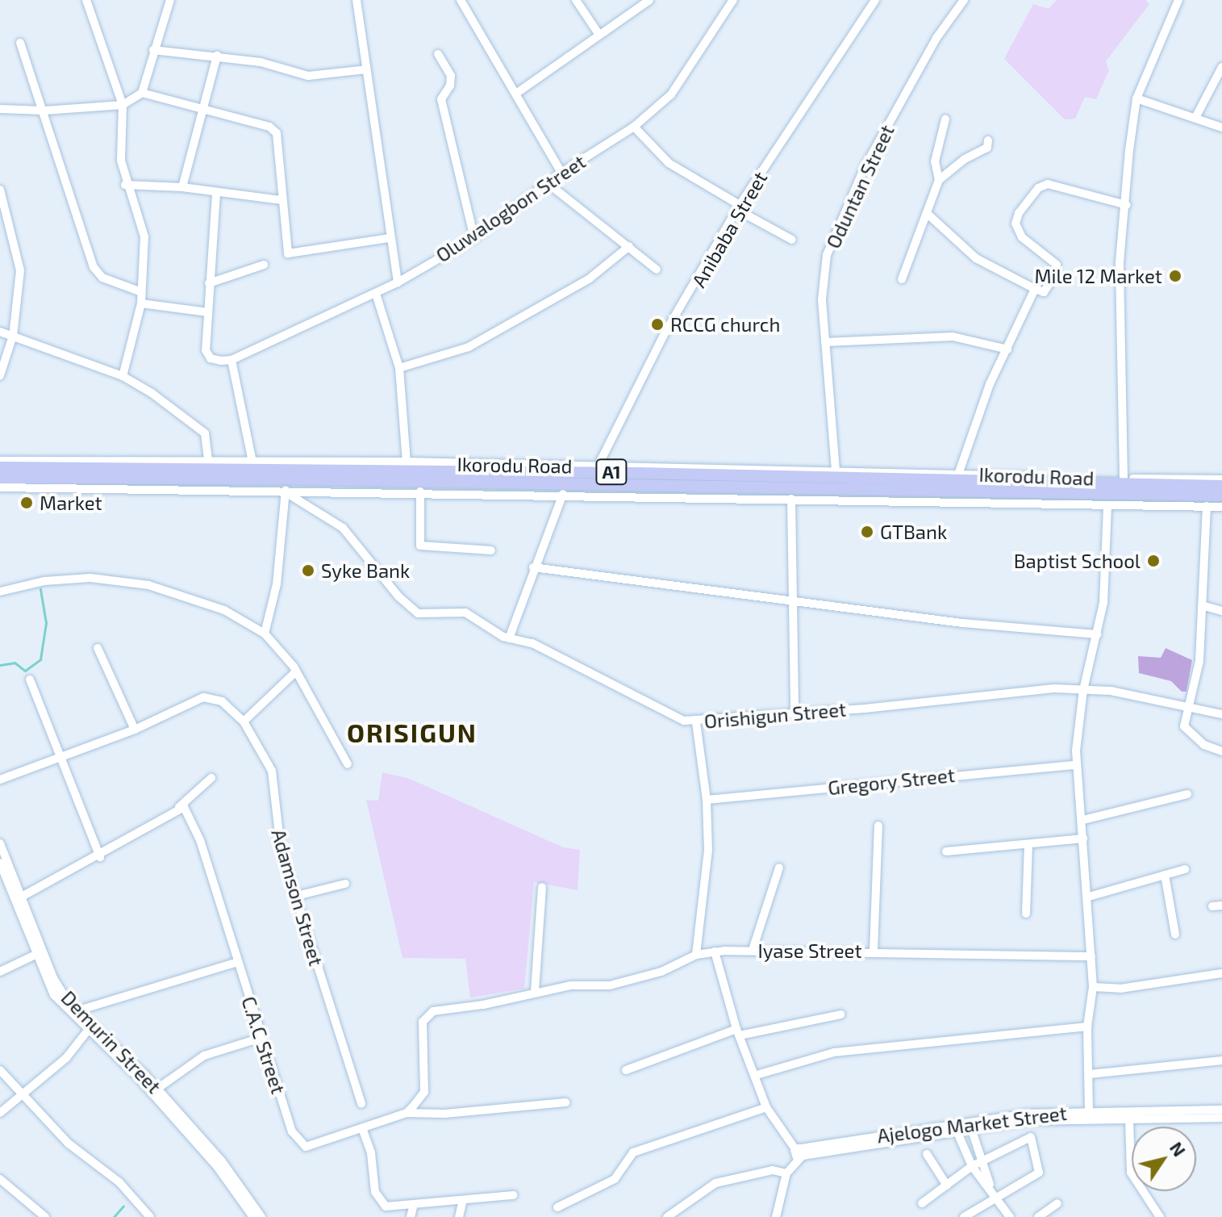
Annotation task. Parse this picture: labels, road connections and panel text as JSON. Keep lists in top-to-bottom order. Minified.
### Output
{"streets":{"highway":["Ikorodu Road","A1"],"street":["Oduntan Street","Oluwalogbon Street","Anibaba Street","Orishigun Street","Gregory Street","Adamson Street","Iyase Street","Demurin Street","C.A.C Street","Ajelogo Market Street"]},"crossings":[["Oduntan Street","Ikorodu Road"],["Anibaba Street","Ikorodu Road"],["Ikorodu Road","Orishigun Street"]],"districts":["ORISIGUN"],"places":["Mile 12 Market","RCCG church","Market","GTBank","Baptist School","Syke Bank"],"north":"top right"}
